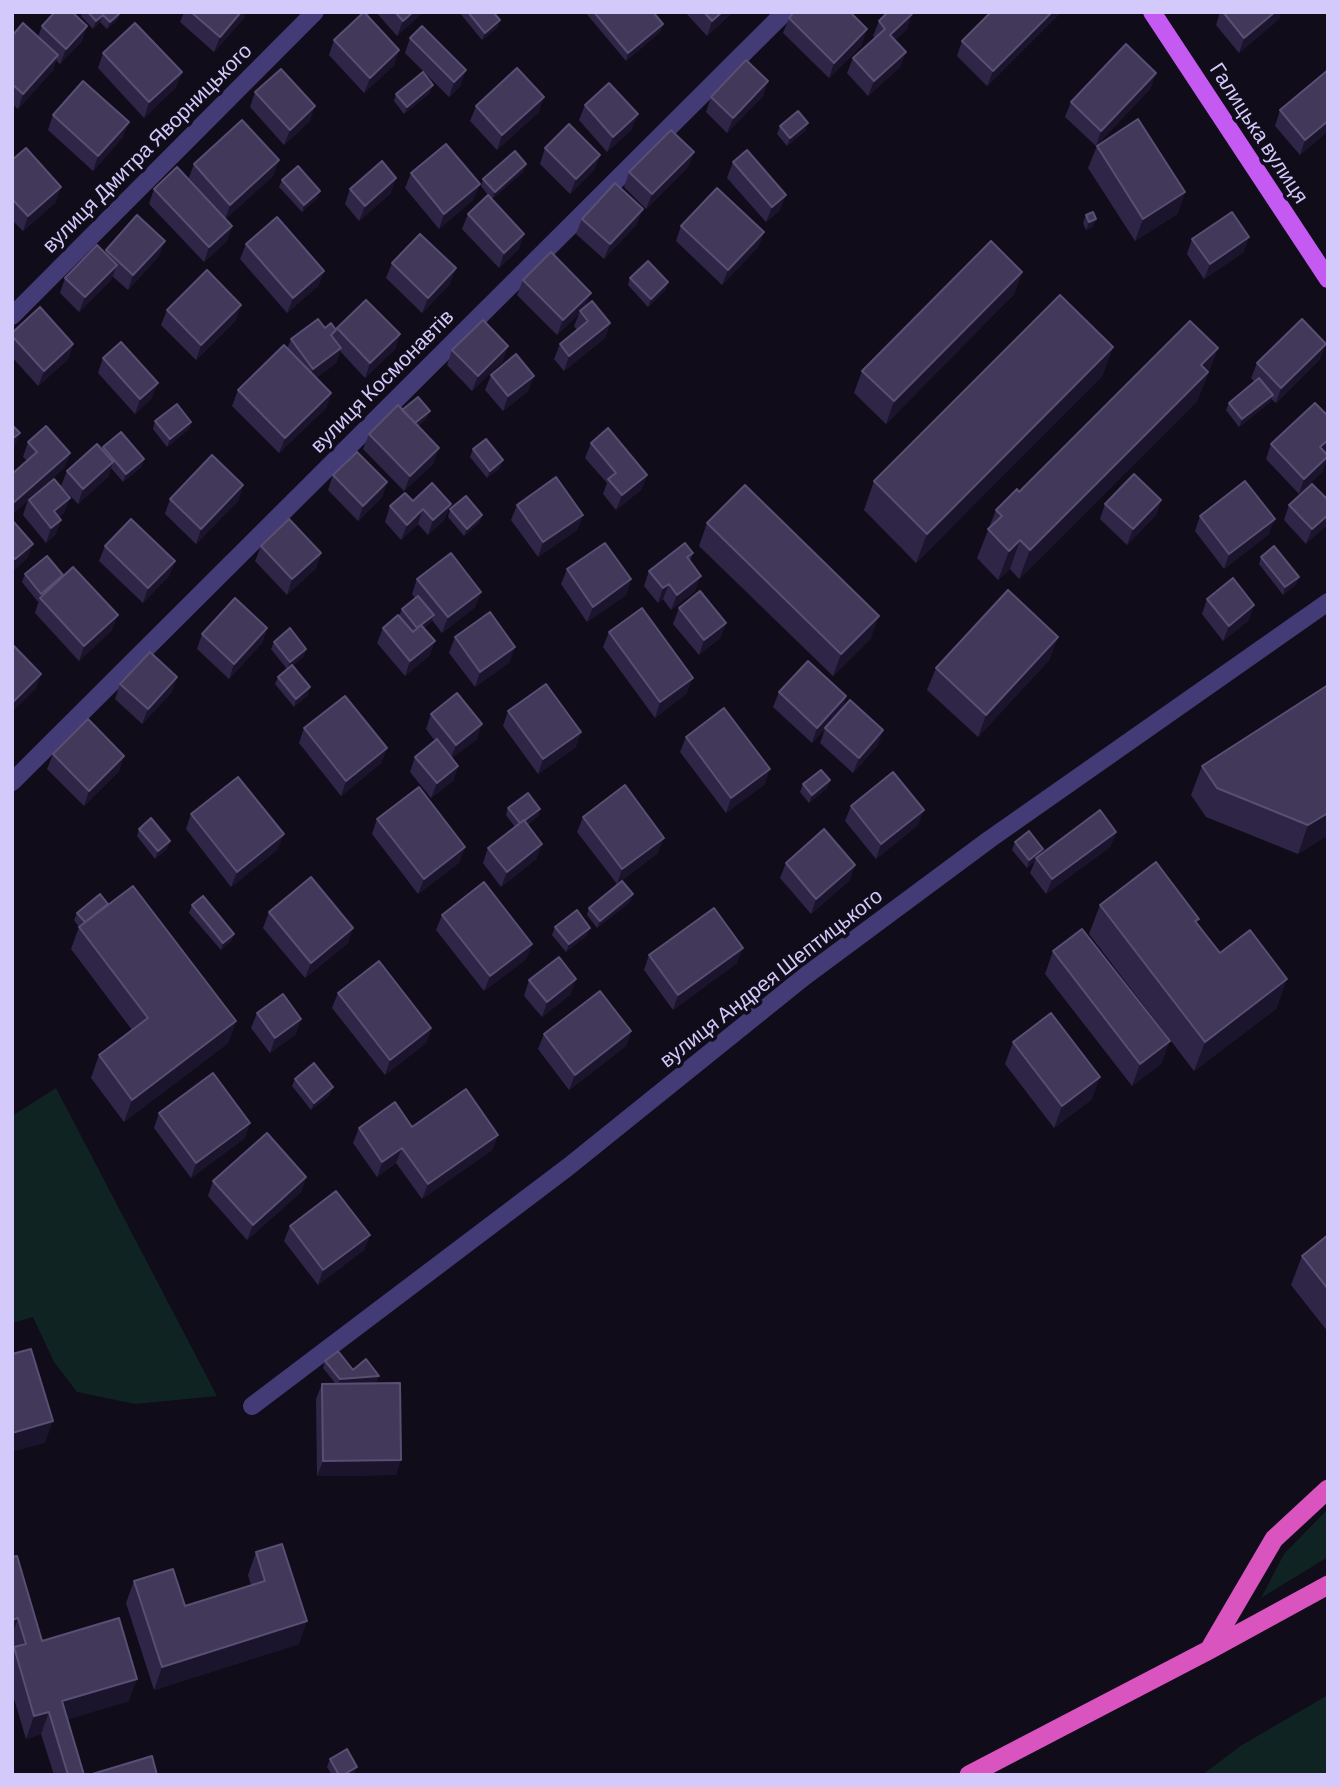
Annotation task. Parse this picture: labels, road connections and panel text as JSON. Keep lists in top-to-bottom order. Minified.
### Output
{"streets":{"main road":["Галицька вулиця"],"street":["вулиця Дмитра Яворницького","вулиця Космонавтів","вулиця Андрея Шептицького"]}}
